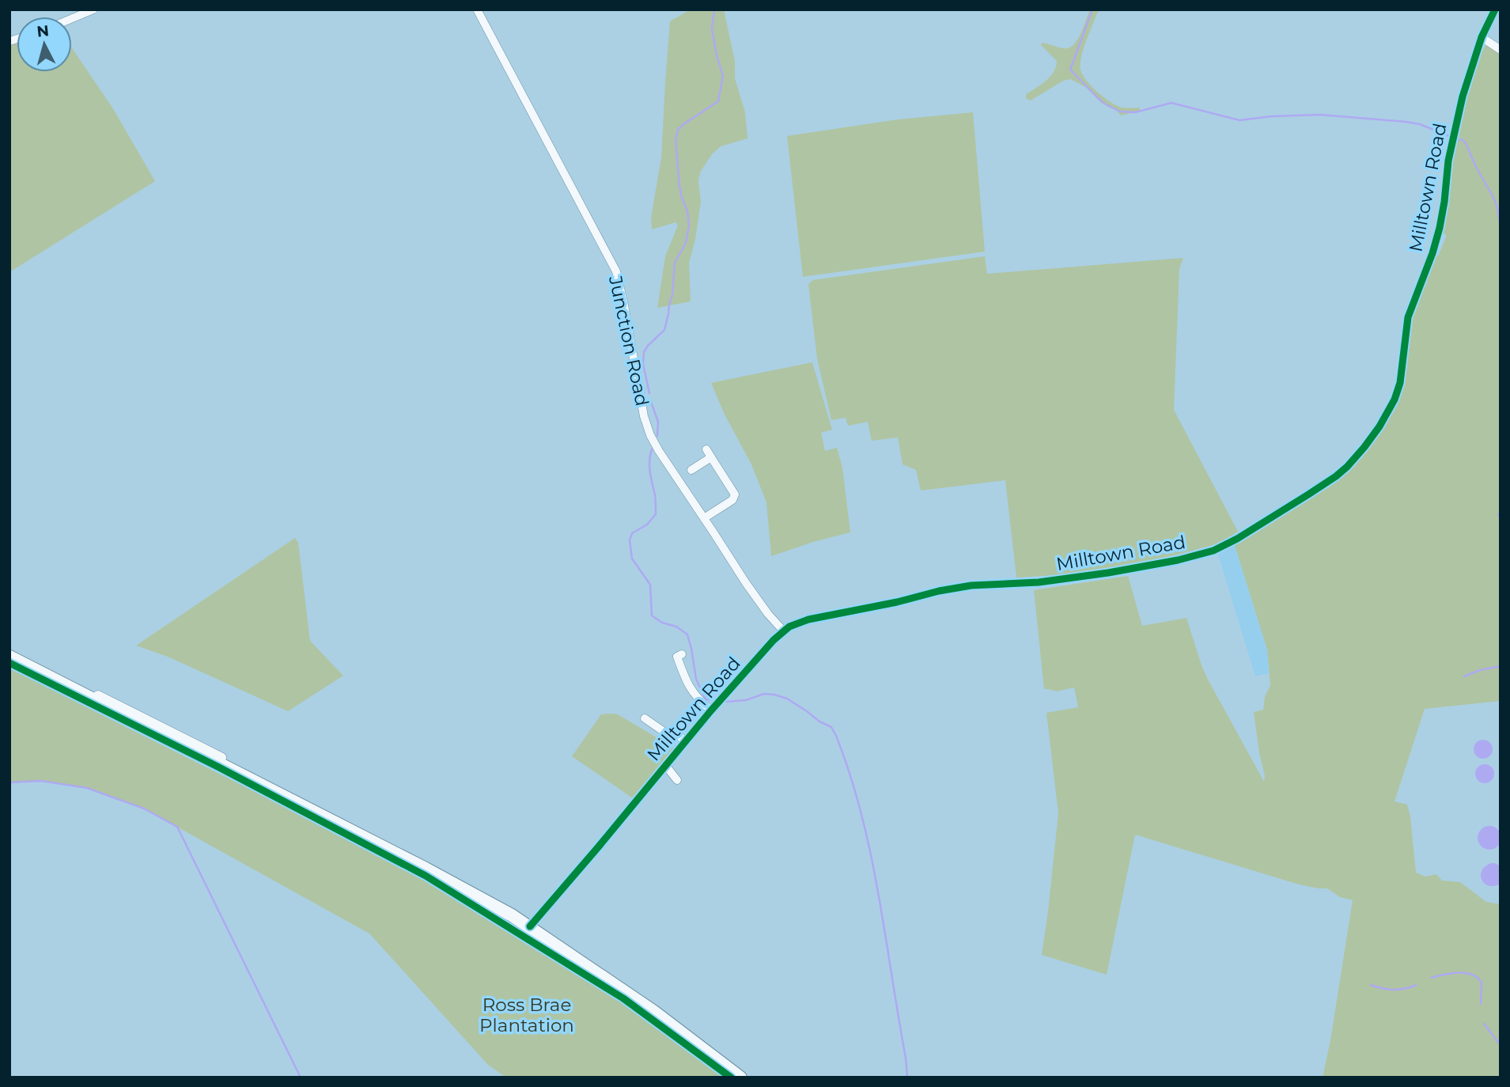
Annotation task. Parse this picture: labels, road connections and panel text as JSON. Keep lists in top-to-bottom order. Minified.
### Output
{"streets":{"street":["Milltown Road","Junction Road"]},"crossings":[["Milltown Road","Junction Road"]],"parks":["Ross Brae Plantation"],"north":"top"}
